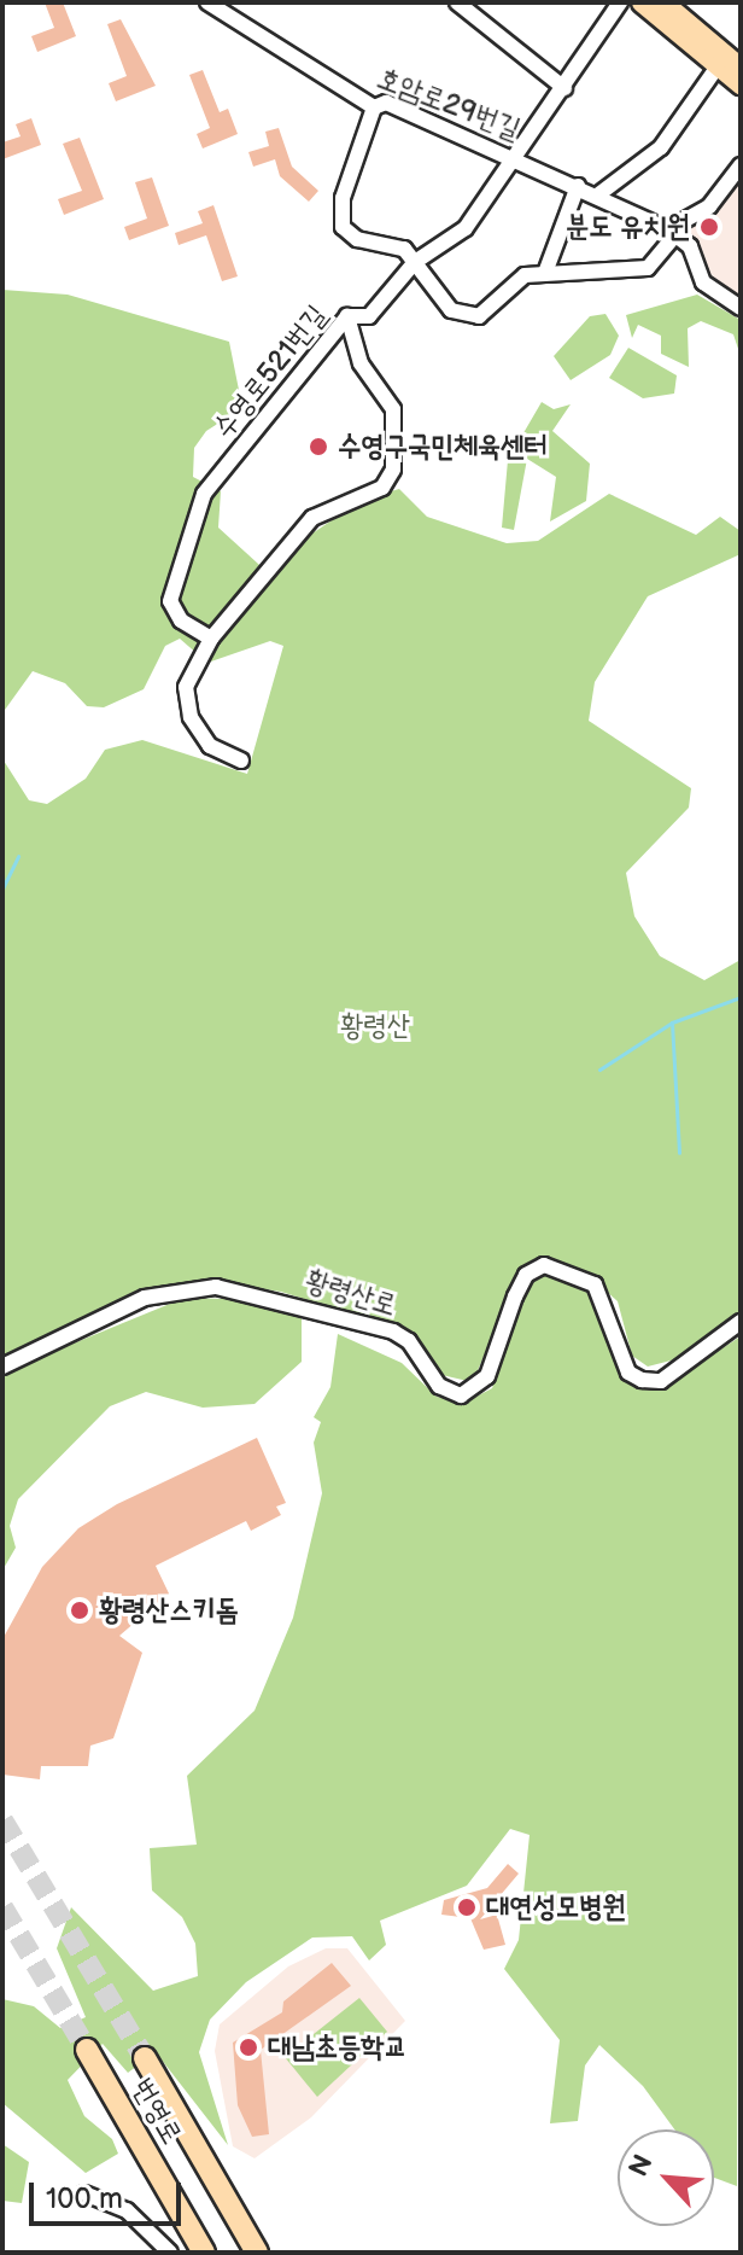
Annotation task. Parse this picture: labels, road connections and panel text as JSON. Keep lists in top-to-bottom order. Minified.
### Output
{"streets":{"highway":["번영로"],"street":["호암로29번길","수영로521번길","황령산로"]},"crossings":[["호암로29번길","수영로521번길"]],"parks":["황령산"],"places":["분도 유치원","수영구국민체육센터","황령산스키돔","대연성모병원","대남초등학교"],"scale_bar":"100 m","north":"top left"}
